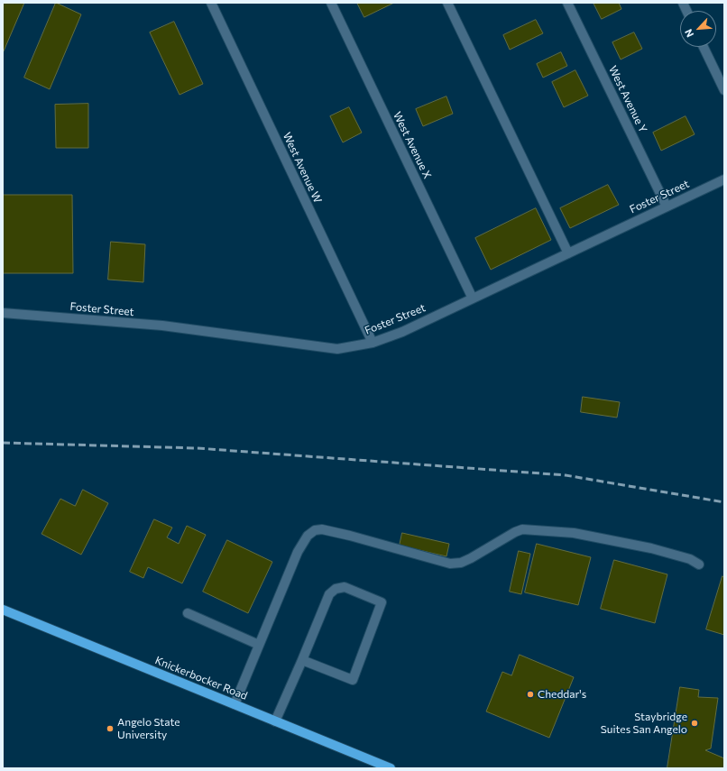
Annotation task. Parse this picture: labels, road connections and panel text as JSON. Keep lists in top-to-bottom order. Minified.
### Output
{"streets":{"main road":["Knickerbocker Road"],"street":["West Avenue Y","West Avenue X","West Avenue W","Foster Street"]},"crossings":[["West Avenue Y","Foster Street"],["West Avenue X","Foster Street"],["West Avenue W","Foster Street"]],"places":["Cheddar's","Staybridge Suites San Angelo","Angelo State University"],"north":"bottom left"}
